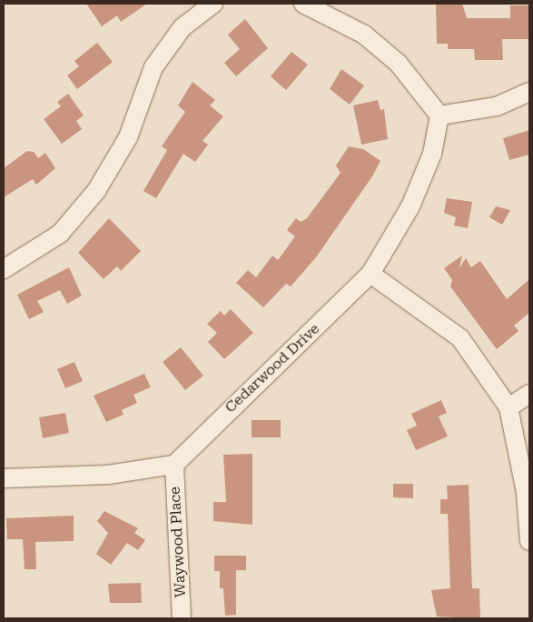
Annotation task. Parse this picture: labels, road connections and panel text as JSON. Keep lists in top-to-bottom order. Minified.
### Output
{"streets":{"street":["Cedarwood Drive","Waywood Place"]},"crossings":[["Cedarwood Drive","Waywood Place"]]}
